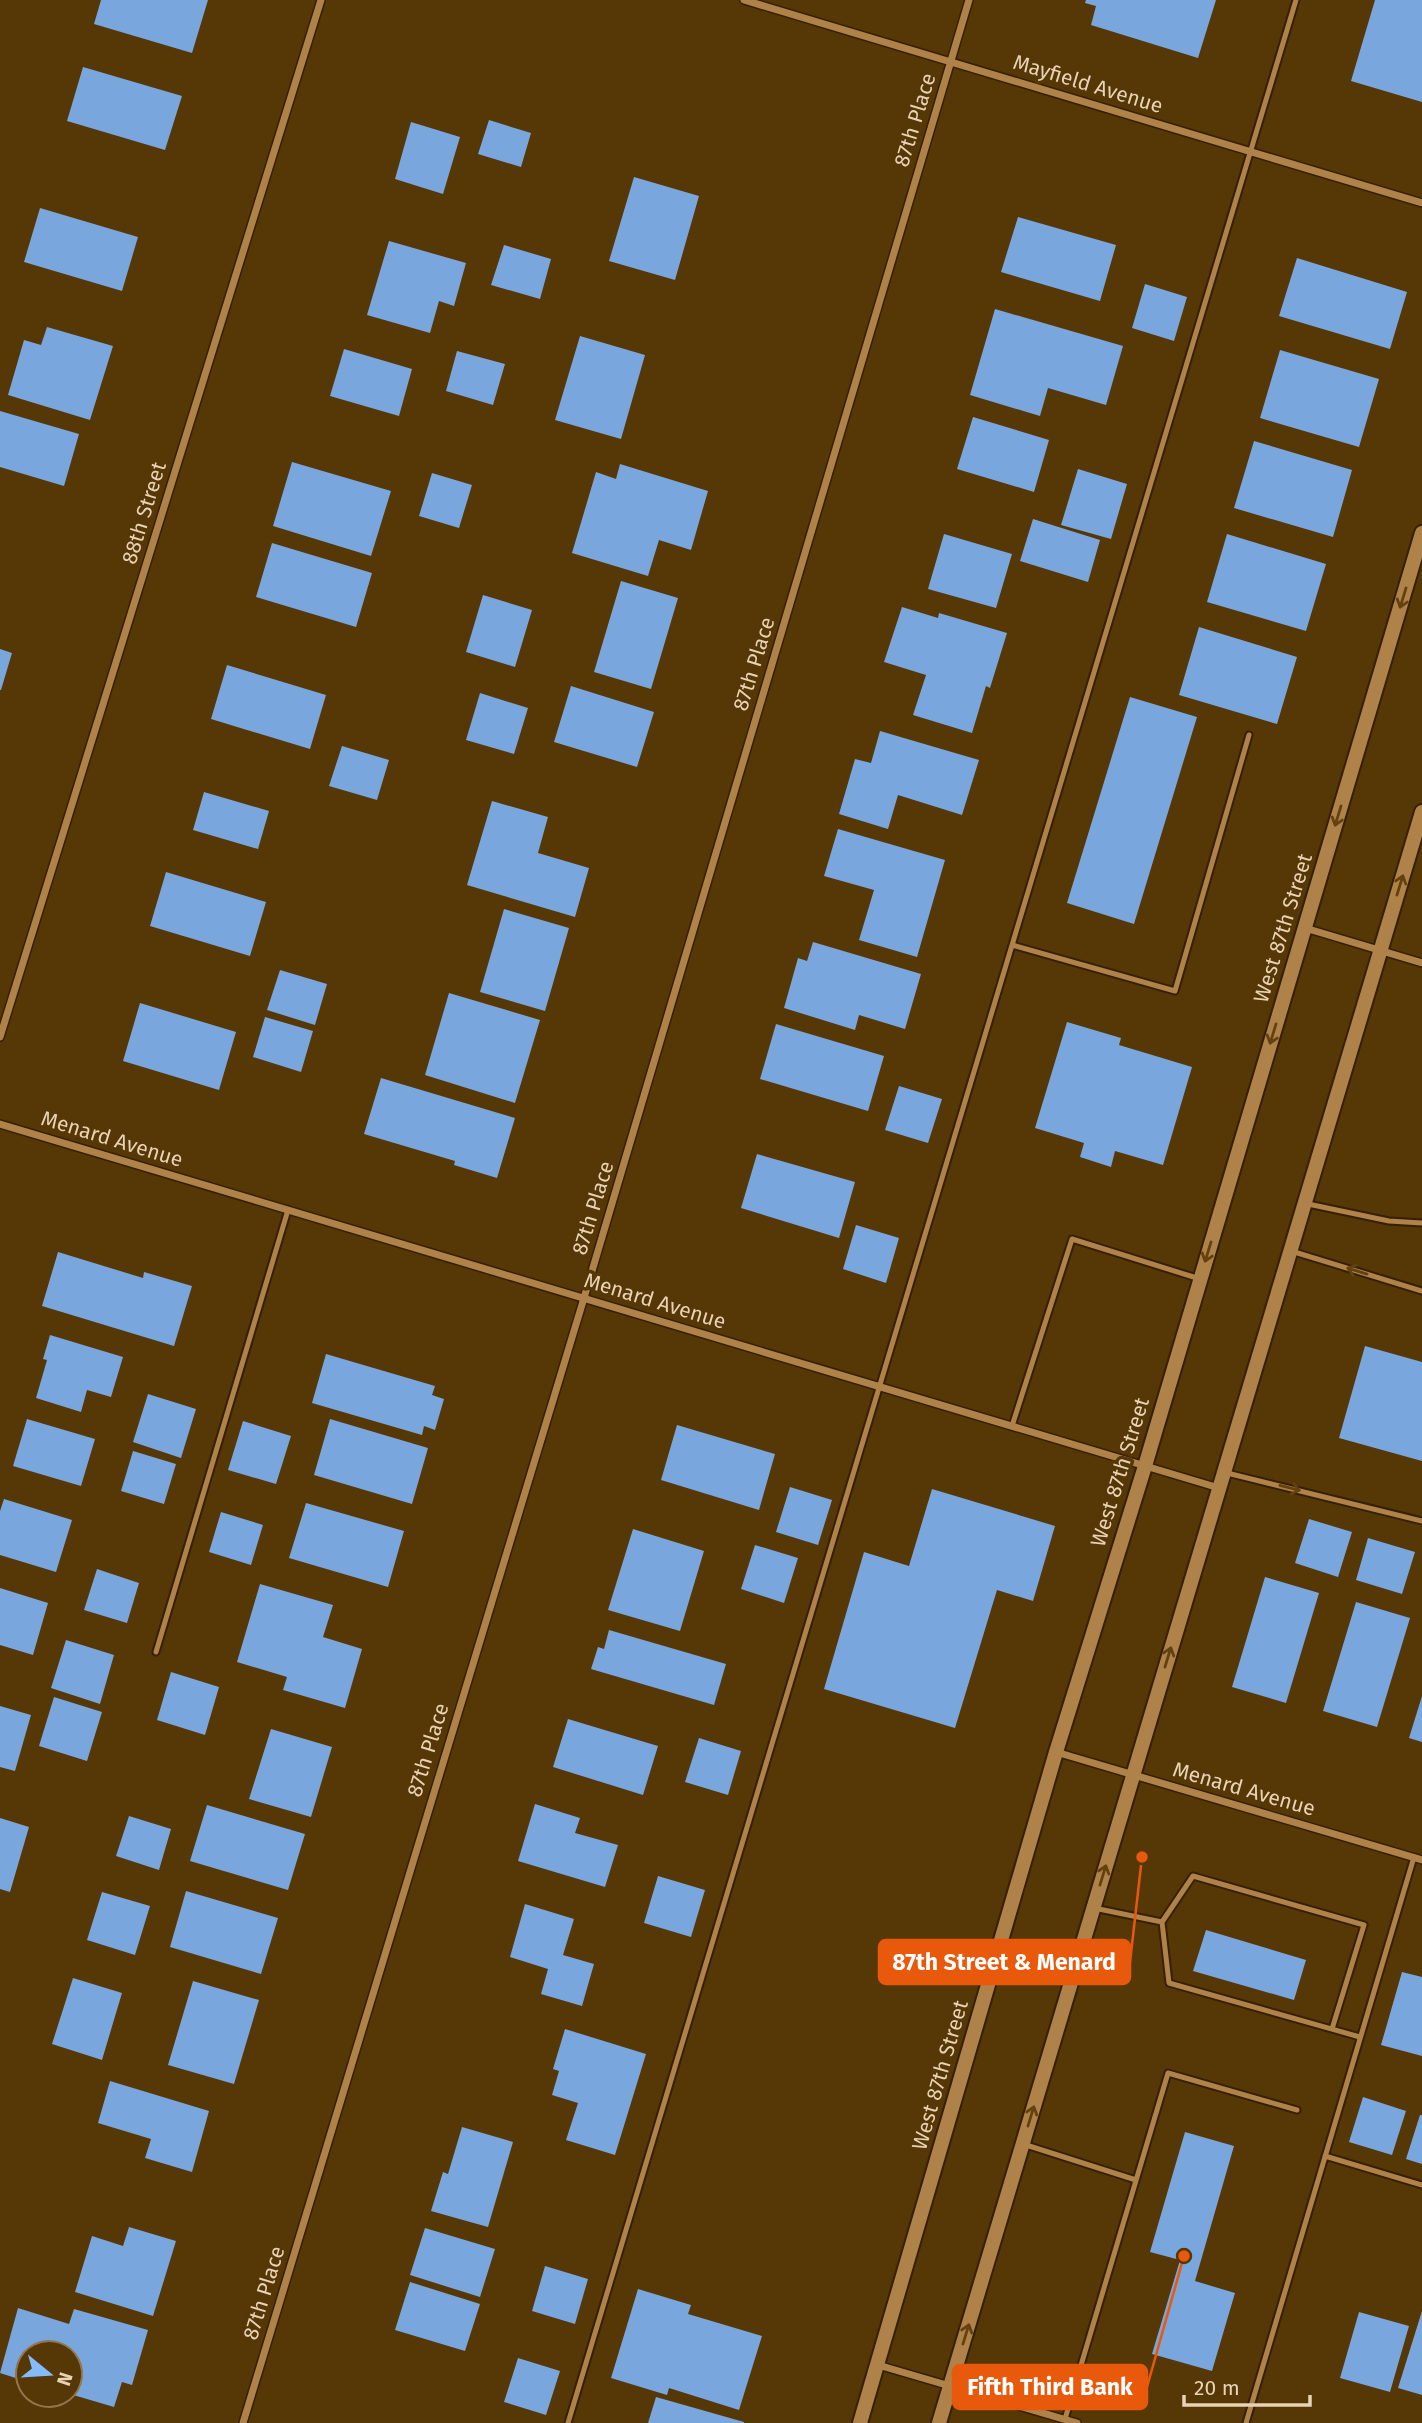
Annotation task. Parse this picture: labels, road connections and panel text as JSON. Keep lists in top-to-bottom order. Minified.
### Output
{"streets":{"main road":["West 87th Street"],"street":["Mayfield Avenue","87th Place","88th Street","Menard Avenue"]},"crossings":[["Mayfield Avenue","87th Place"],["87th Place","Menard Avenue"],["West 87th Street","Menard Avenue"]],"places":["87th Street & Menard","Fifth Third Bank"],"scale_bar":"20 m","north":"right"}
